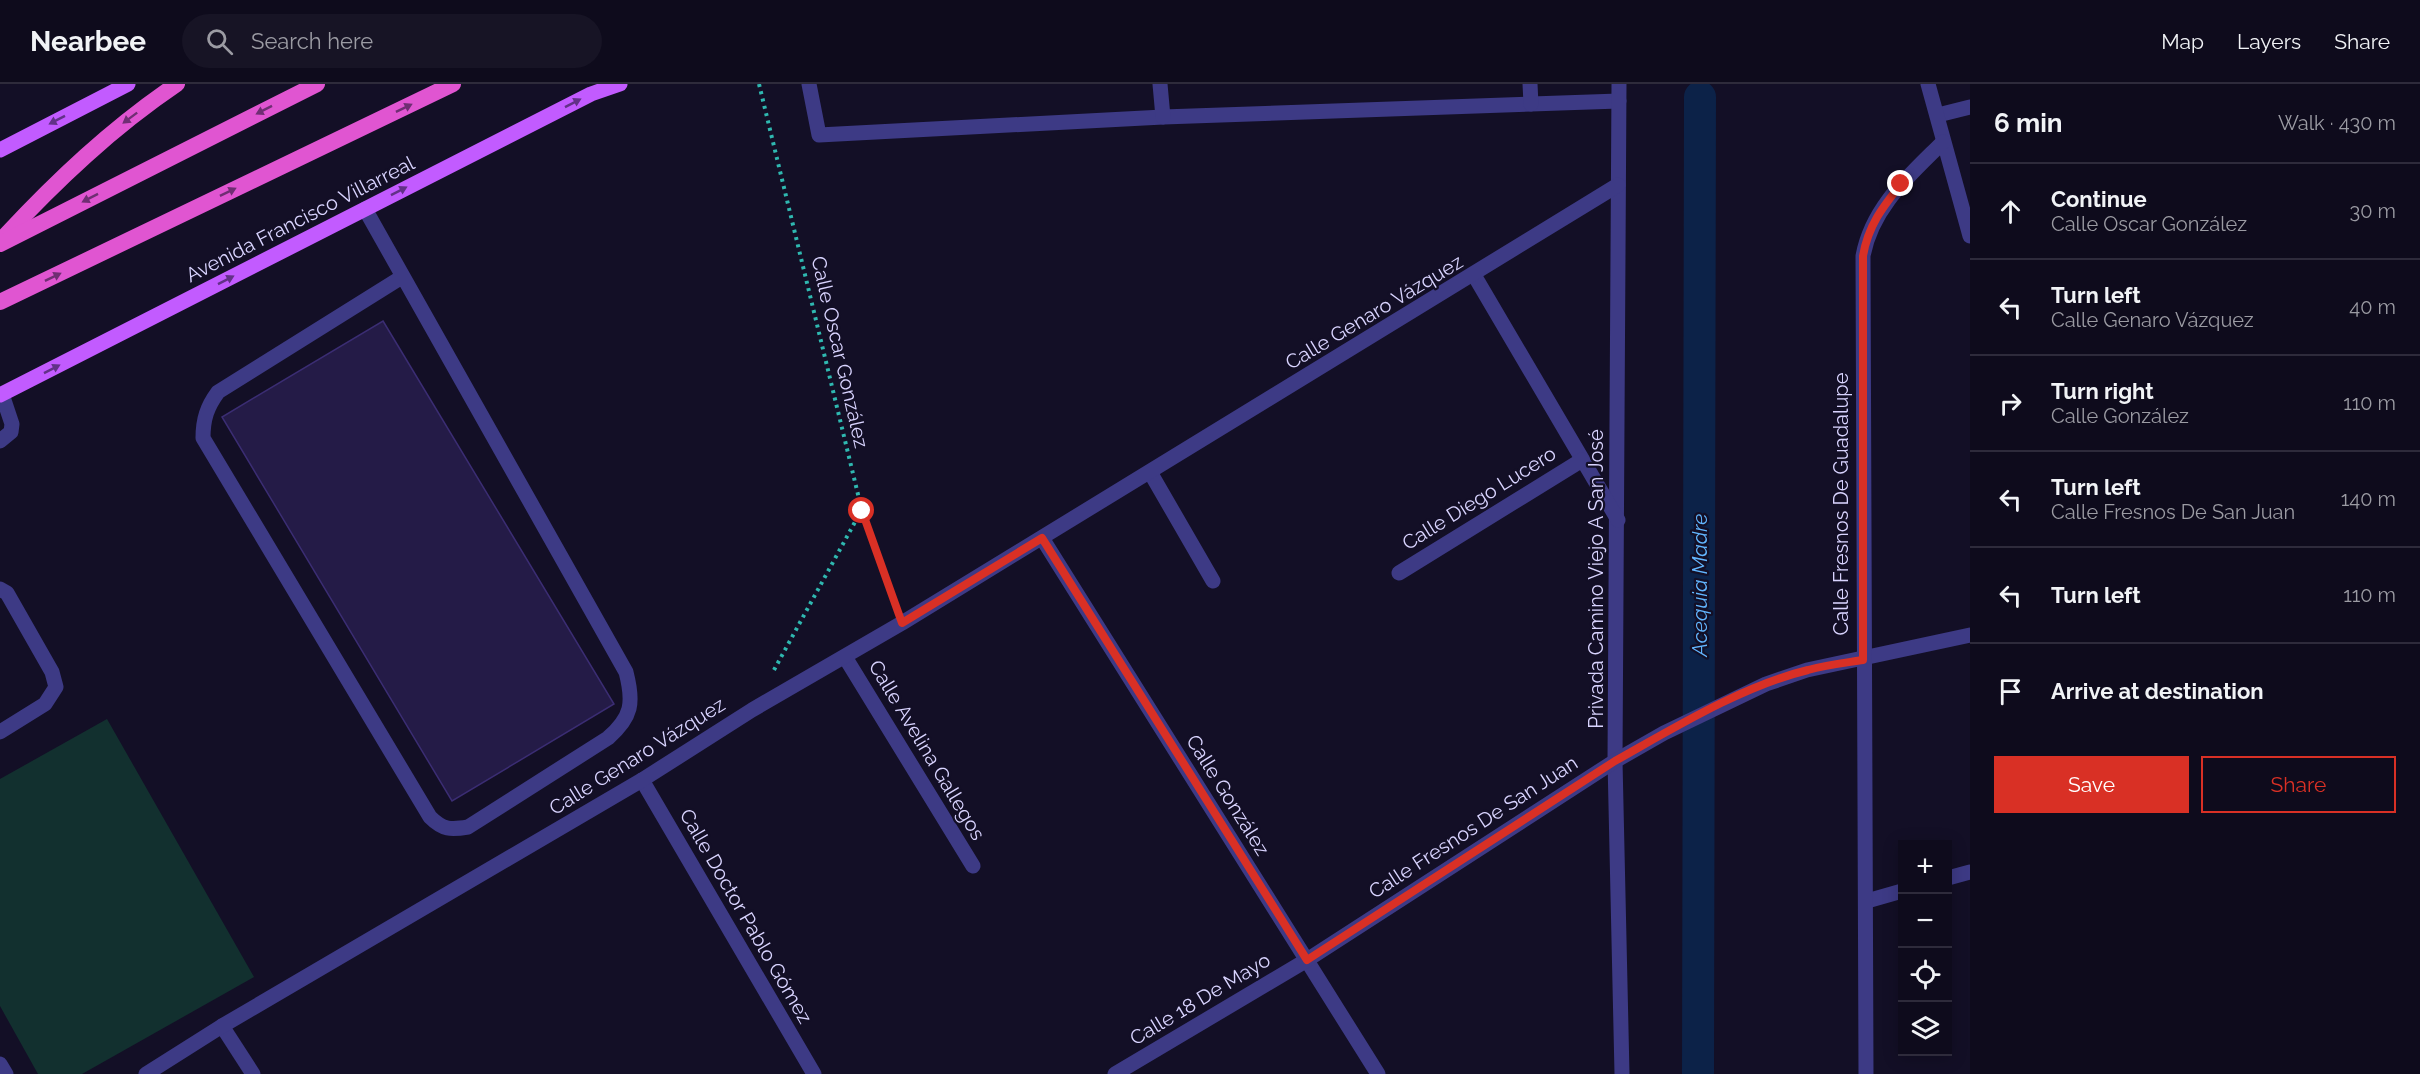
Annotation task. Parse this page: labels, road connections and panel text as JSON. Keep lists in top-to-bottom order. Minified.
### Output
{"streets":{"main road":["Avenida Francisco Villarreal"],"street":["Calle Genaro Vázquez","Calle Diego Lucero","Calle Fresnos De Guadalupe","Privada Camino Viejo A San José","Calle Avelina Gallegos","Calle González","Calle Fresnos De San Juan","Calle Doctor Pablo Gómez","Calle 18 De Mayo"],"path":["Calle Oscar González"]},"crossings":[["Calle Genaro Vázquez","Calle Oscar González"],["Calle Genaro Vázquez","Calle Diego Lucero"],["Calle Genaro Vázquez","Privada Camino Viejo A San José"],["Calle Genaro Vázquez","Calle Avelina Gallegos"],["Calle Genaro Vázquez","Calle González"],["Calle Genaro Vázquez","Calle Doctor Pablo Gómez"],["Calle Diego Lucero","Privada Camino Viejo A San José"],["Calle Fresnos De Guadalupe","Calle Fresnos De San Juan"],["Privada Camino Viejo A San José","Calle Fresnos De San Juan"],["Calle González","Calle Fresnos De San Juan"],["Calle González","Calle 18 De Mayo"],["Calle Fresnos De San Juan","Calle 18 De Mayo"]],"one_way":["Avenida Francisco Villarreal"],"water":["Acequia Madre"],"page":{"header":"Nearbee","search":"Search here","nav":["Map","Layers","Share"],"heading":["6 min","Walk · 430 m"],"list":[["Continue","Calle Oscar González","30 m"],["Turn left","Calle Genaro Vázquez","40 m"],["Turn right","Calle González","110 m"],["Turn left","Calle Fresnos De San Juan","140 m"],["Turn left","110 m"],"Arrive at destination"],"buttons":["Save","Share"],"map_buttons":["+","−"]}}
